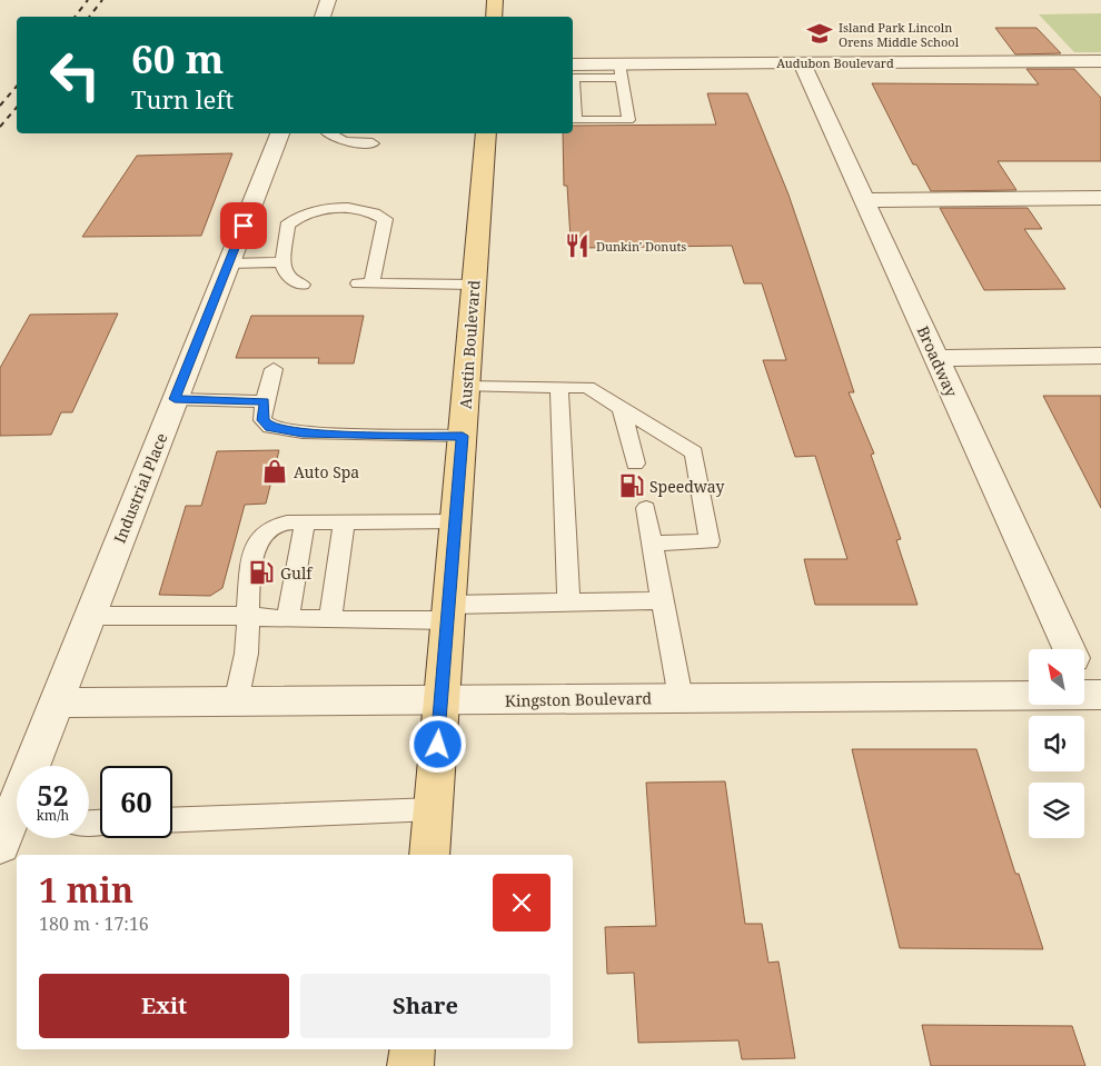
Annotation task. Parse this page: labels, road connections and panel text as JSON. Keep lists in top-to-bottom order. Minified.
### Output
{"streets":{"main road":["Austin Boulevard"],"street":["Audubon Boulevard","Broadway","Industrial Place","Kingston Boulevard"]},"crossings":[["Audubon Boulevard","Broadway"],["Austin Boulevard","Kingston Boulevard"],["Industrial Place","Kingston Boulevard"]],"places":{"school or university":["Island Park Lincoln Orens Middle School"],"restaurant":["Dunkin' Donuts"],"shop":["Auto Spa"],"fuel station":["Speedway","Gulf"]},"north":"top left","page":{"turn":["60 m","Turn left"],"speed":"52 km/h","limit":"60","heading":["1 min","180 m · 17:16"],"buttons":["Exit","Share"]}}
